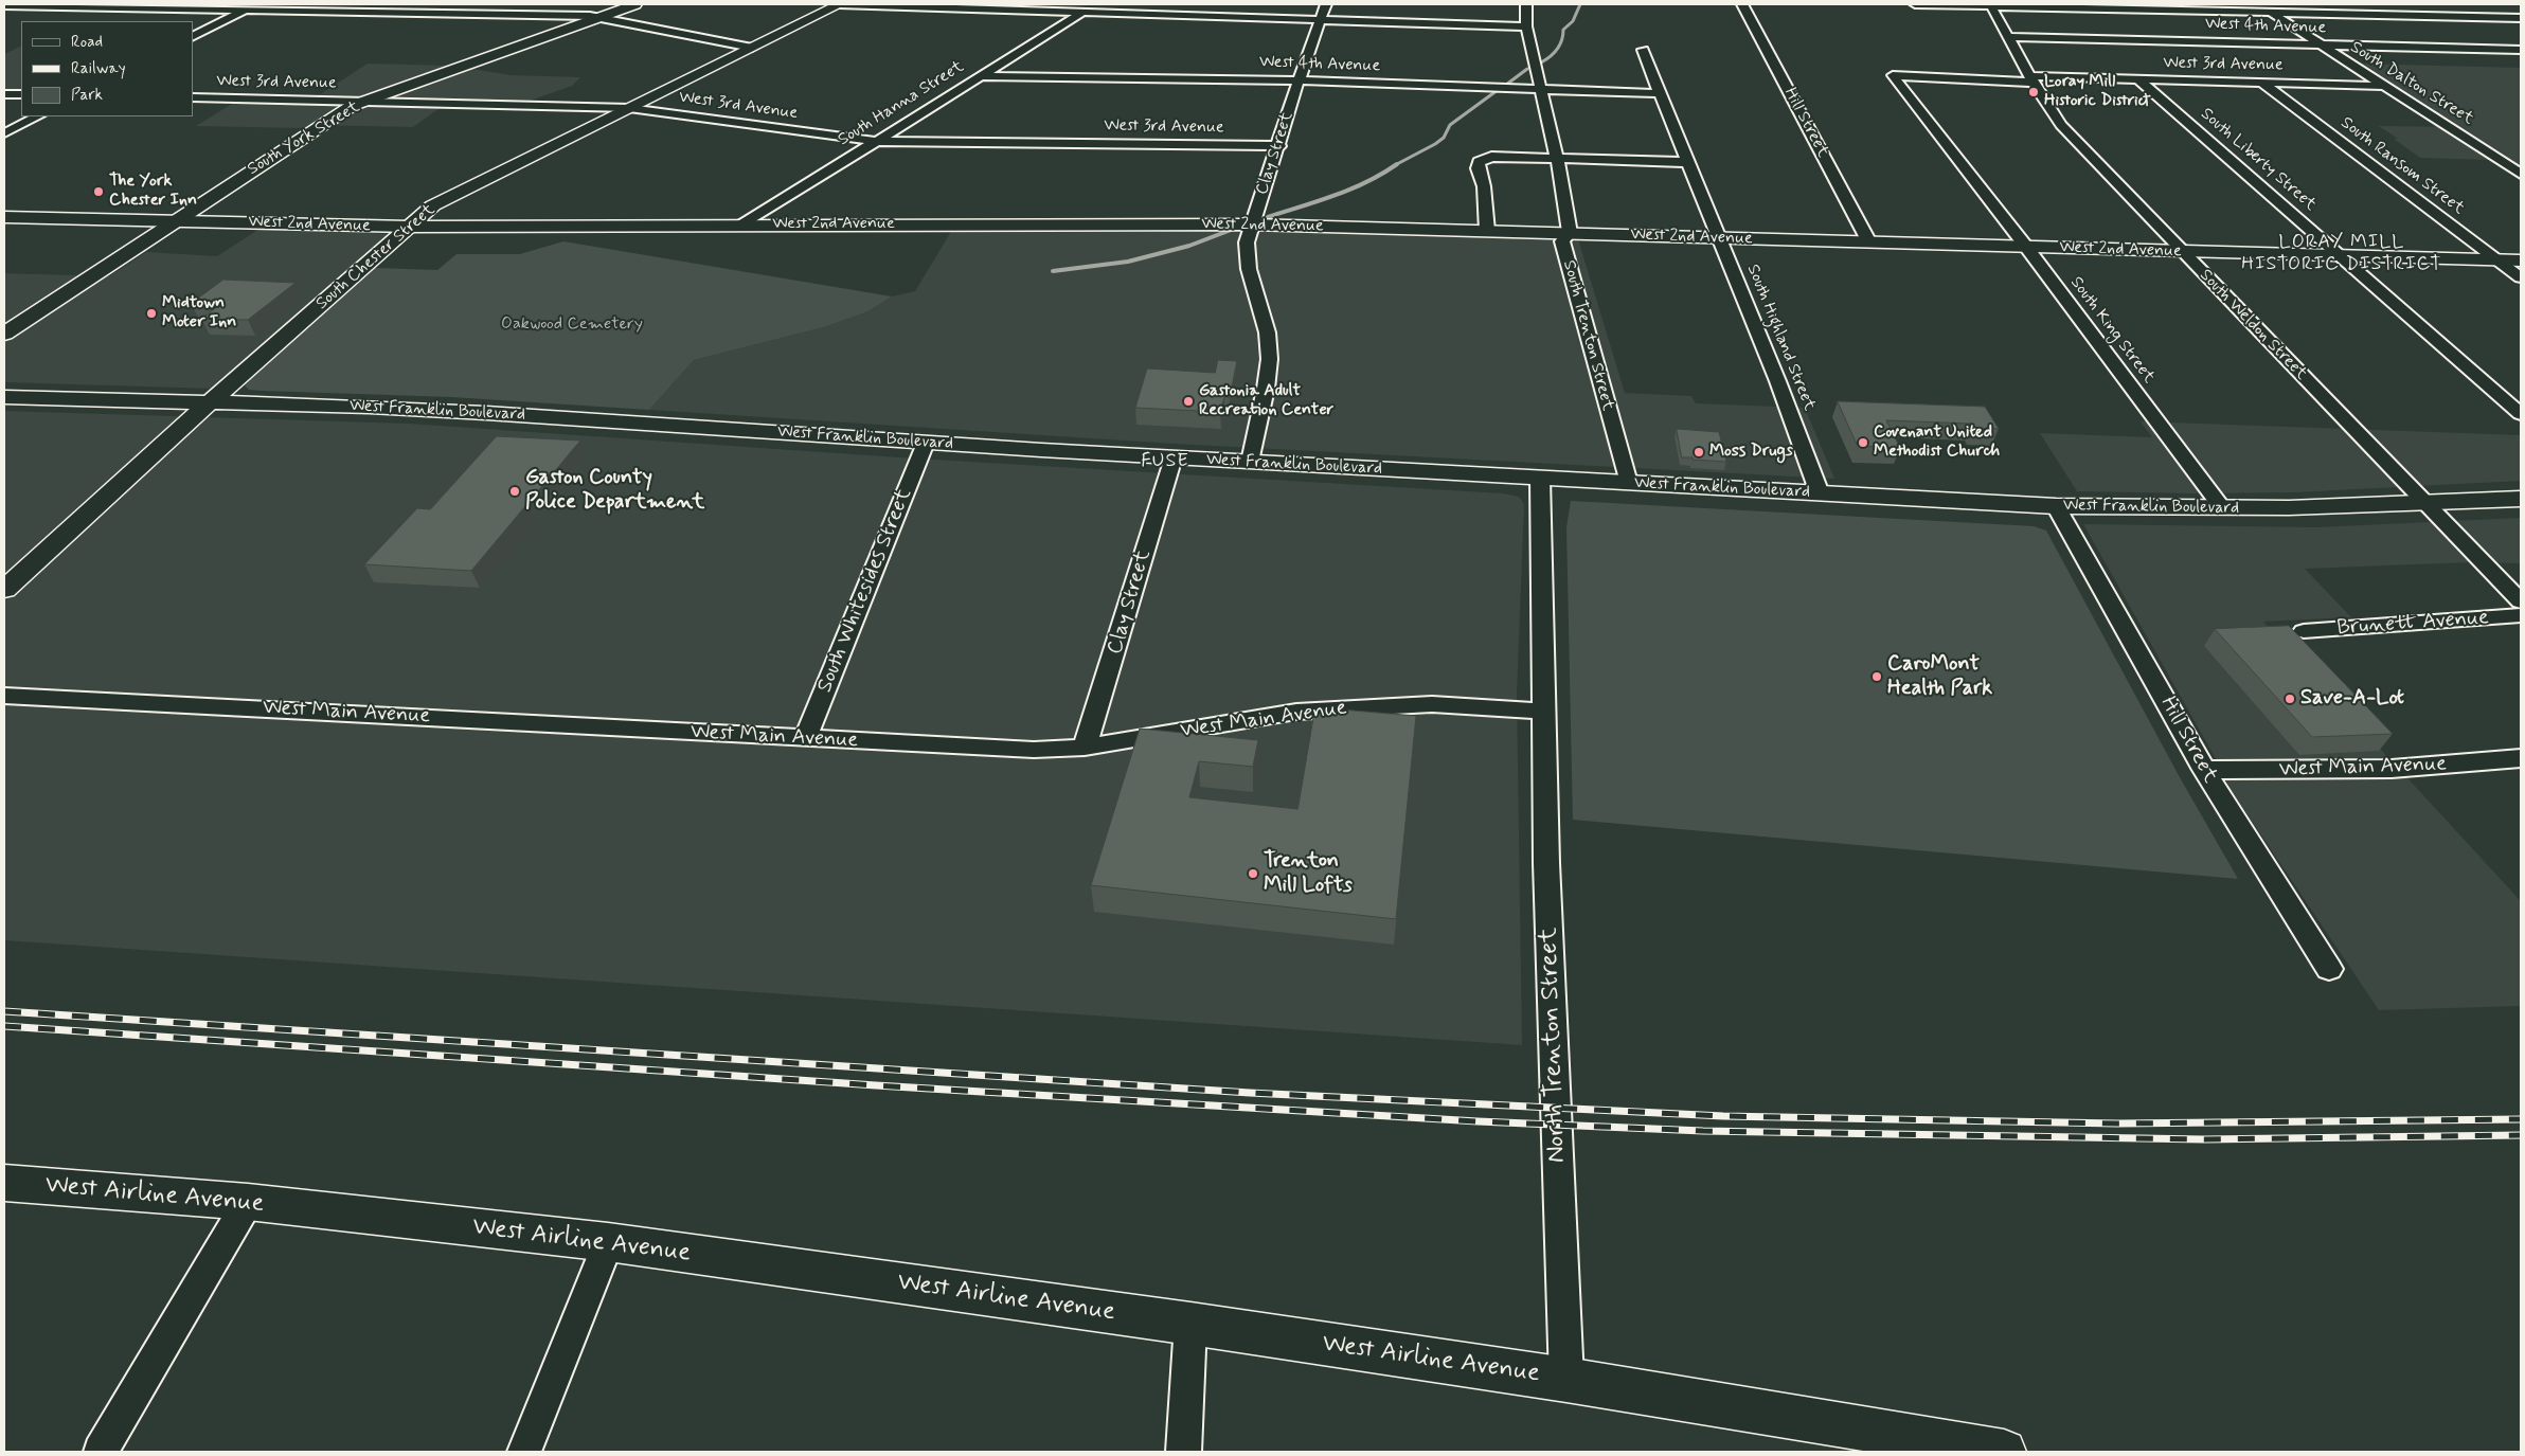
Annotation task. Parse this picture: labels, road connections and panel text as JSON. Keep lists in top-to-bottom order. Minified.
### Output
{"streets":{"main road":["South York Street","West 2nd Avenue","South Chester Street","West Franklin Boulevard","West Airline Avenue"],"street":["West 4th Avenue","West 3rd Avenue","South Dalton Street","South Hanna Street","Hill Street","Clay Street","South Liberty Street","South Ransom Street","South Weldon Street","South King Street","South Trenton Street","South Highland Street","South Whitesides Street","Brunett Avenue","West Main Avenue","North Trenton Street"]},"crossings":[["West 4th Avenue","South Dalton Street"],["West 4th Avenue","South Hanna Street"],["West 4th Avenue","Clay Street"],["West 4th Avenue","South Weldon Street"],["West 4th Avenue","South Trenton Street"],["West 4th Avenue","South Highland Street"],["West 3rd Avenue","South Dalton Street"],["West 3rd Avenue","South Hanna Street"],["West 3rd Avenue","South York Street"],["West 3rd Avenue","Clay Street"],["West 3rd Avenue","South Liberty Street"],["West 3rd Avenue","South Ransom Street"],["West 3rd Avenue","South Chester Street"],["West 3rd Avenue","South Weldon Street"],["West 3rd Avenue","South King Street"],["South Hanna Street","West 2nd Avenue"],["Hill Street","West 2nd Avenue"],["Hill Street","West Franklin Boulevard"],["Hill Street","West Main Avenue"],["South York Street","West 2nd Avenue"],["Clay Street","West 2nd Avenue"],["Clay Street","West Franklin Boulevard"],["Clay Street","West Main Avenue"],["South Liberty Street","West 2nd Avenue"],["South Ransom Street","West 2nd Avenue"],["West 2nd Avenue","South Chester Street"],["West 2nd Avenue","South Weldon Street"],["West 2nd Avenue","South King Street"],["West 2nd Avenue","South Trenton Street"],["West 2nd Avenue","South Highland Street"],["South Chester Street","West Franklin Boulevard"],["South Weldon Street","West Franklin Boulevard"],["South King Street","West Franklin Boulevard"],["South Trenton Street","West Franklin Boulevard"],["South Highland Street","West Franklin Boulevard"],["West Franklin Boulevard","South Whitesides Street"],["South Whitesides Street","West Main Avenue"],["West Main Avenue","North Trenton Street"],["North Trenton Street","West Airline Avenue"]],"districts":["LORAY MILL HISTORIC DISTRICT","FUSE"],"parks":["Oakwood Cemetery"],"places":["Loray Mill Historic District","The York Chester Inn","Midtown Moter Inn","Gastonia Adult Recreation Center","Covenant United Methodist Church","Moss Drugs","Gaston County Police Department","CaroMont Health Park","Save-A-Lot","Trenton Mill Lofts"],"legend":["Road","Railway","Park"]}
